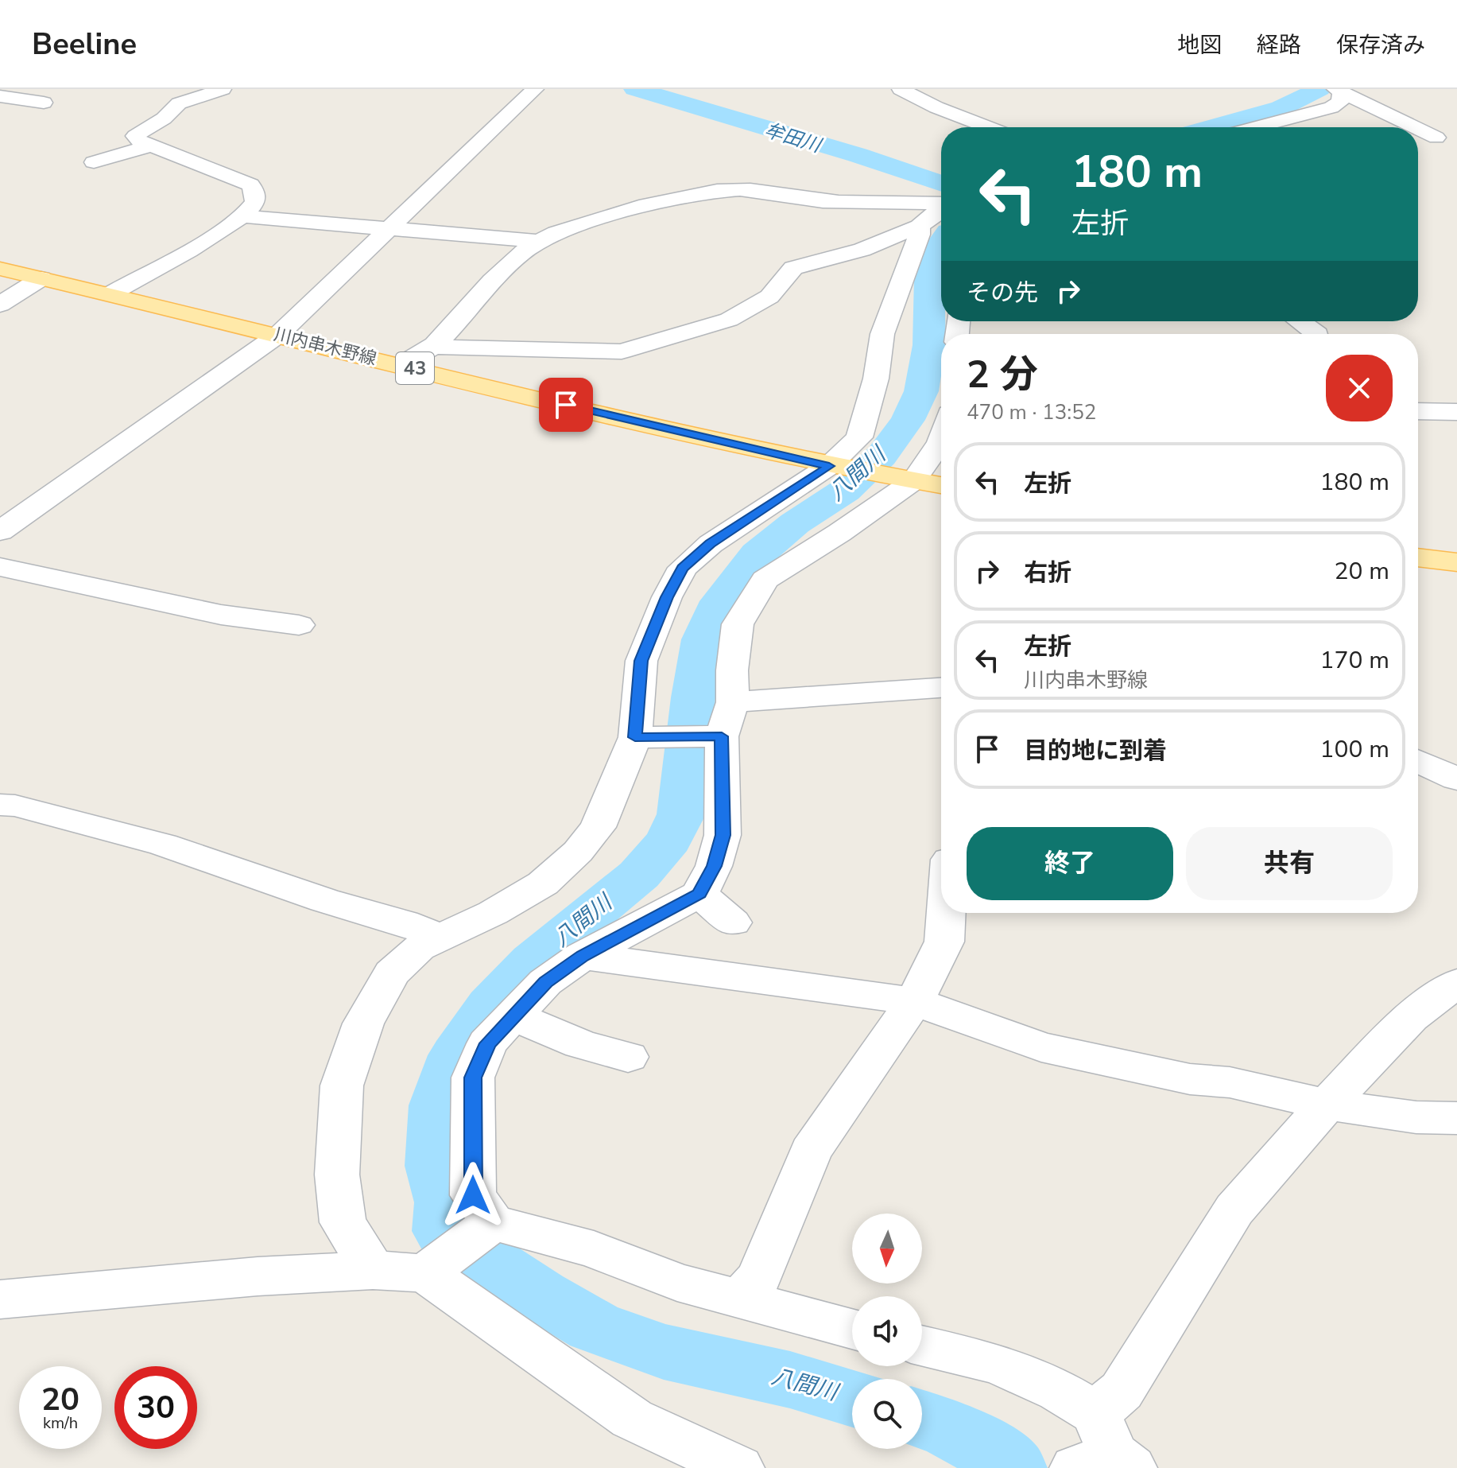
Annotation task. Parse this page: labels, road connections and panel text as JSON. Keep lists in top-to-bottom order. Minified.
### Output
{"streets":{"main road":["川内串木野線","43"]},"water":["牟田川","八間川"],"north":"bottom","page":{"header":"Beeline","nav":["地図","経路","保存済み"],"turn":["180 m","左折"],"then":"その先","heading":["2 分","470 m · 13:52"],"list":[{"name":"左折","value":"180 m"},{"name":"右折","value":"20 m"},{"name":"左折","note":"川内串木野線","value":"170 m"},{"name":"目的地に到着","value":"100 m"}],"buttons":["終了","共有"],"speed":"20 km/h","limit":"30"}}
